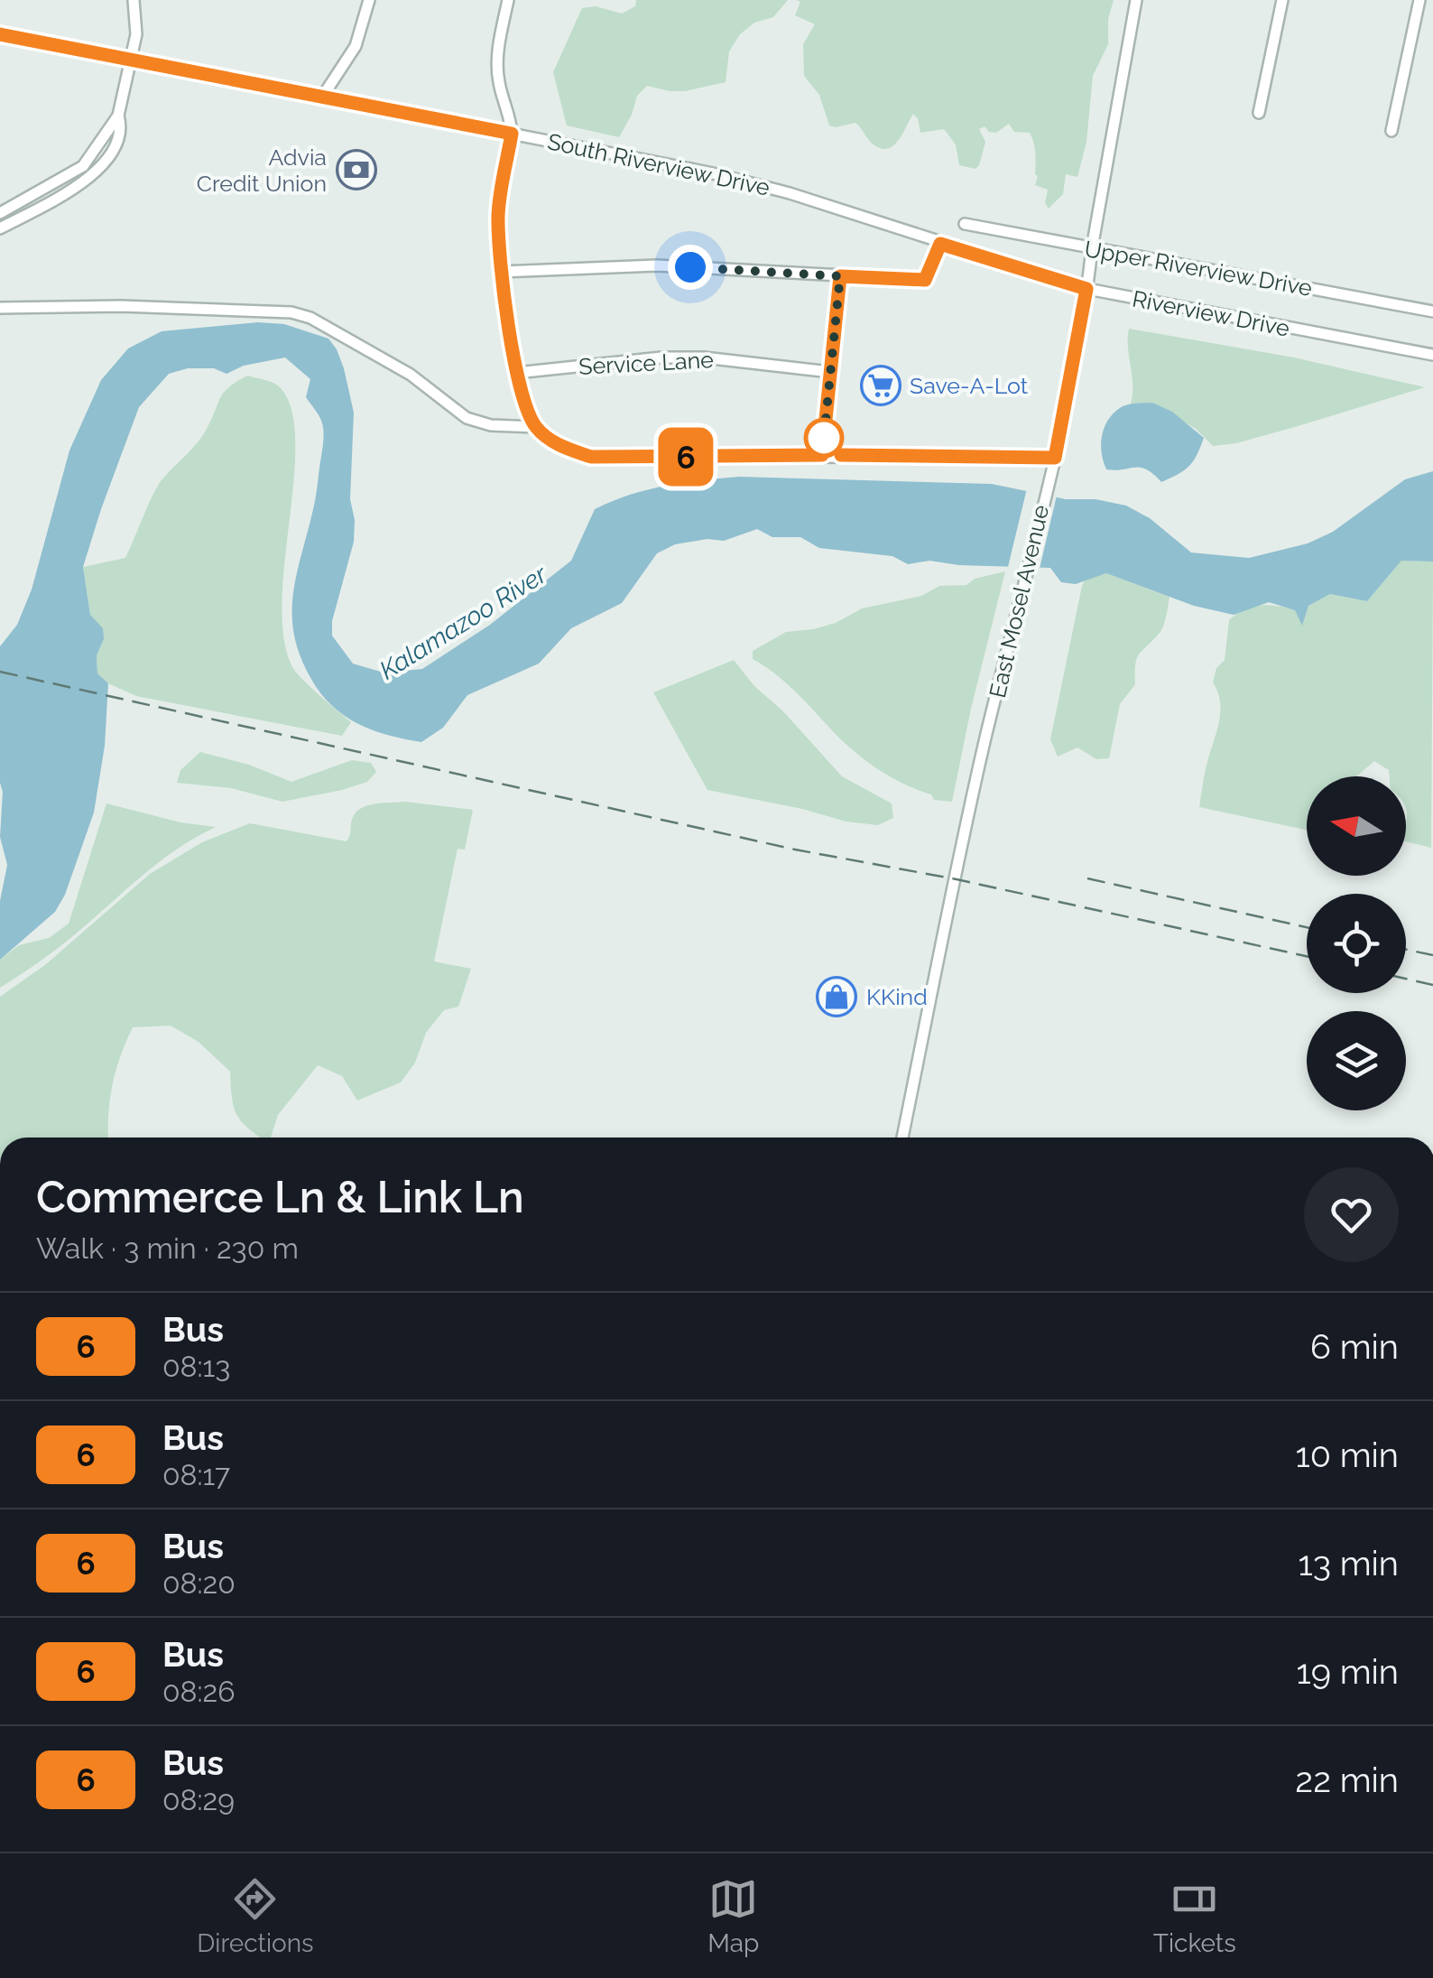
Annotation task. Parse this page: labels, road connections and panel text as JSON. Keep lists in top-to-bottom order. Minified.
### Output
{"streets":{"street":["South Riverview Drive","Upper Riverview Drive","Riverview Drive","Service Lane","East Mosel Avenue"]},"crossings":[["South Riverview Drive","Riverview Drive"],["Upper Riverview Drive","East Mosel Avenue"],["Riverview Drive","East Mosel Avenue"]],"water":["Kalamazoo River"],"places":{"bank":["Advia Credit Union"],"supermarket":["Save-A-Lot"],"shop":["KKind"]},"lines":["bus line 6"],"north":"left","page":{"on_map":"6","heading":["Commerce Ln & Link Ln","Walk · 3 min · 230 m"],"list":[{"mark":"6","name":"Bus","note":"08:13","value":"6 min"},{"mark":"6","name":"Bus","note":"08:17","value":"10 min"},{"mark":"6","name":"Bus","note":"08:20","value":"13 min"},{"mark":"6","name":"Bus","note":"08:26","value":"19 min"},{"mark":"6","name":"Bus","note":"08:29","value":"22 min"}],"tabs":["Directions","Map","Tickets"]}}
